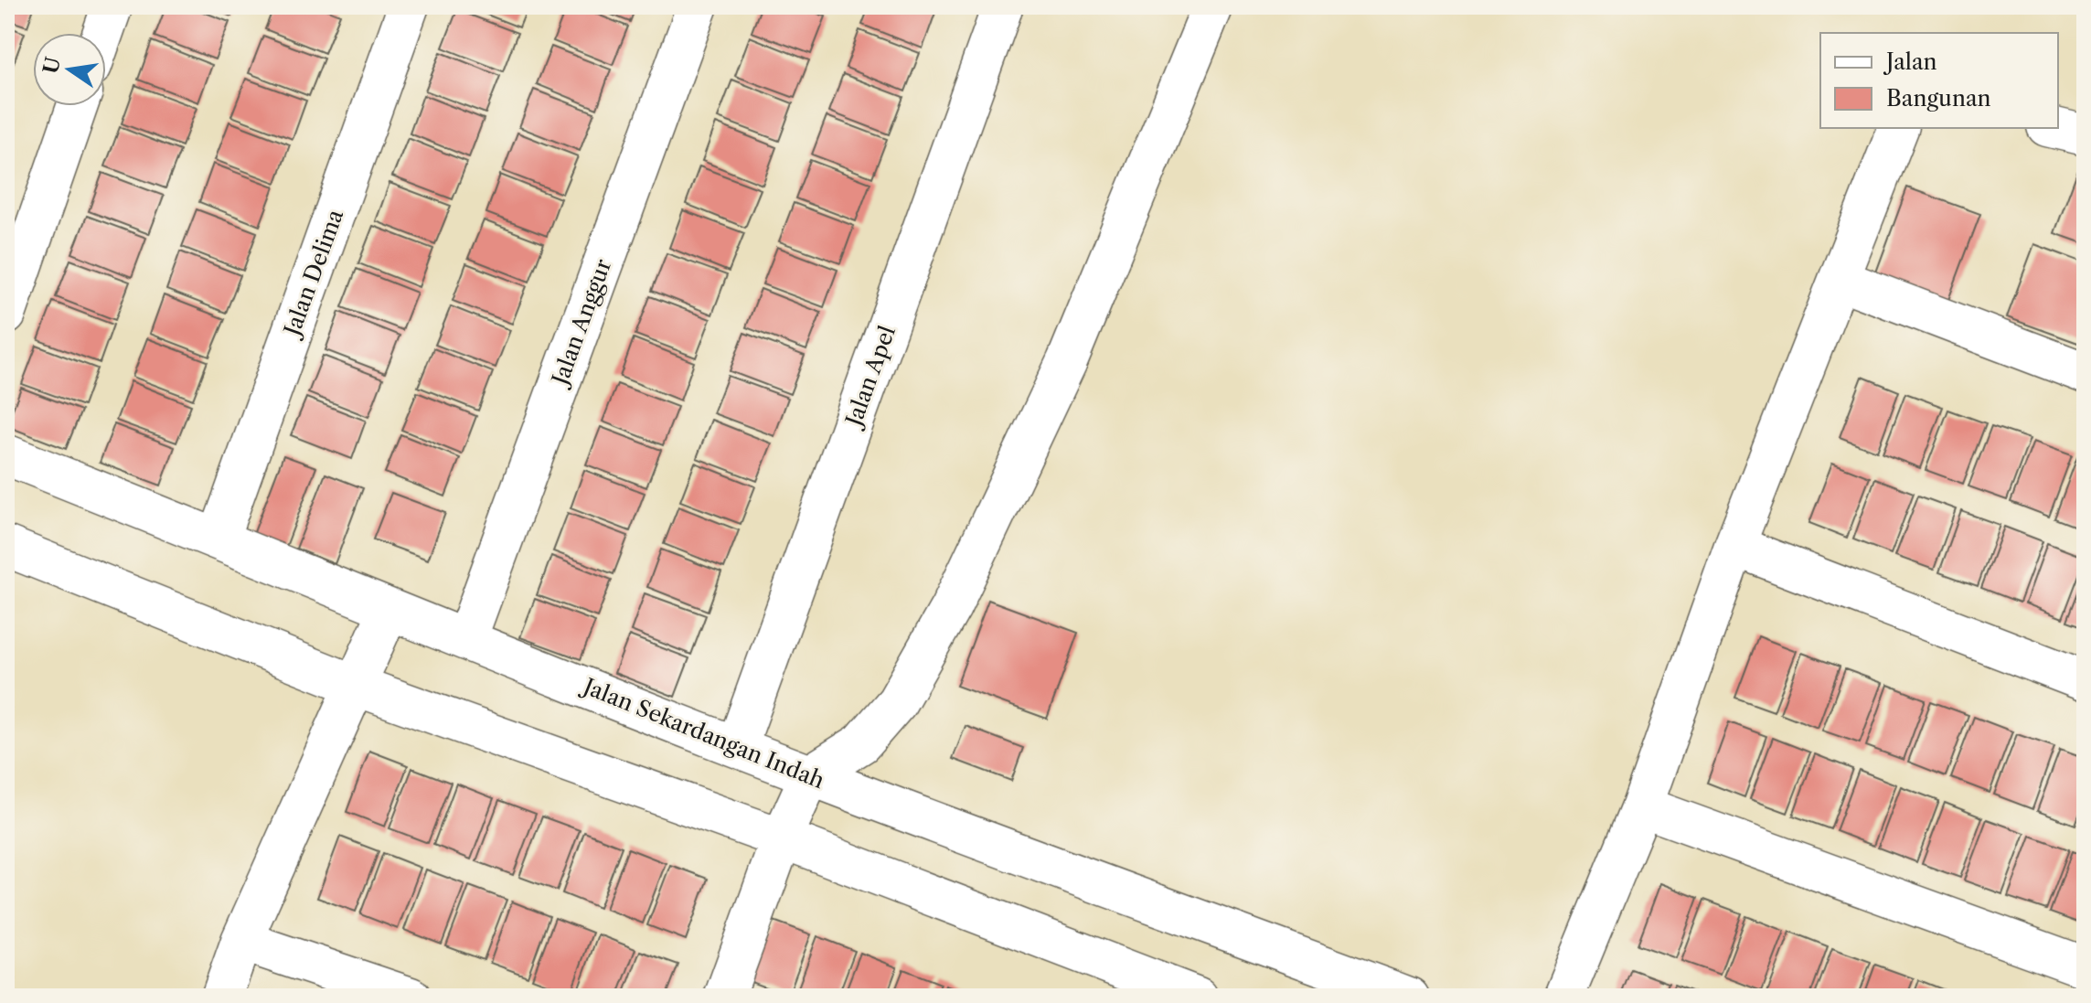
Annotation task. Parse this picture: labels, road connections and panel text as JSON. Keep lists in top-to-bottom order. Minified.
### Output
{"streets":{"street":["Jalan Delima","Jalan Anggur","Jalan Apel","Jalan Sekardangan Indah"]},"crossings":[["Jalan Delima","Jalan Sekardangan Indah"],["Jalan Anggur","Jalan Sekardangan Indah"],["Jalan Apel","Jalan Sekardangan Indah"]],"legend":["Jalan","Bangunan"],"north":"left"}
